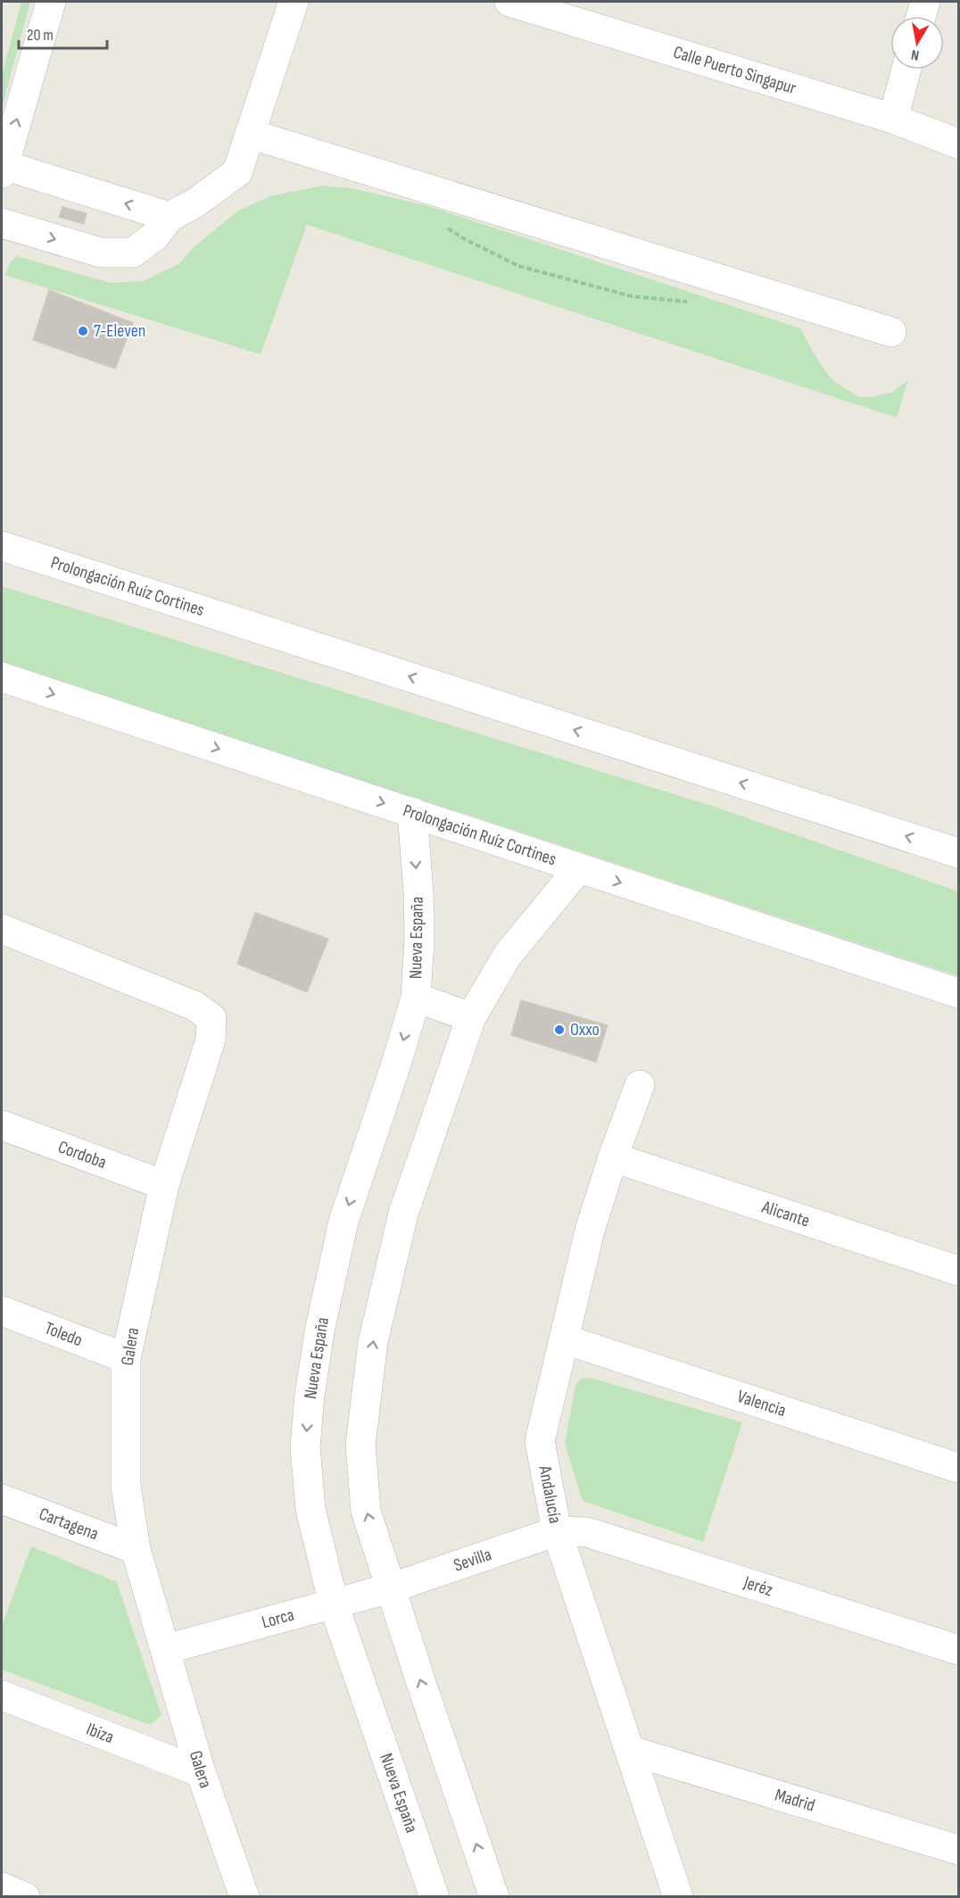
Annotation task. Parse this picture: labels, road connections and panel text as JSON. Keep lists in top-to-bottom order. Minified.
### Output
{"streets":{"street":["Calle Puerto Singapur","Prolongación Ruíz Cortines","Nueva España","Cordoba","Alicante","Toledo","Galera","Valencia","Andalucía","Cartagena","Sevilla","Jeréz","Lorca","Ibiza","Madrid"]},"crossings":[["Prolongación Ruíz Cortines","Nueva España"],["Nueva España","Lorca"],["Cordoba","Galera"],["Alicante","Andalucía"],["Toledo","Galera"],["Galera","Cartagena"],["Galera","Lorca"],["Galera","Ibiza"],["Valencia","Andalucía"],["Andalucía","Sevilla"],["Andalucía","Jeréz"],["Andalucía","Madrid"],["Sevilla","Jeréz"],["Sevilla","Lorca"]],"places":["7-Eleven","Oxxo"],"scale_bar":"20 m","north":"bottom"}
